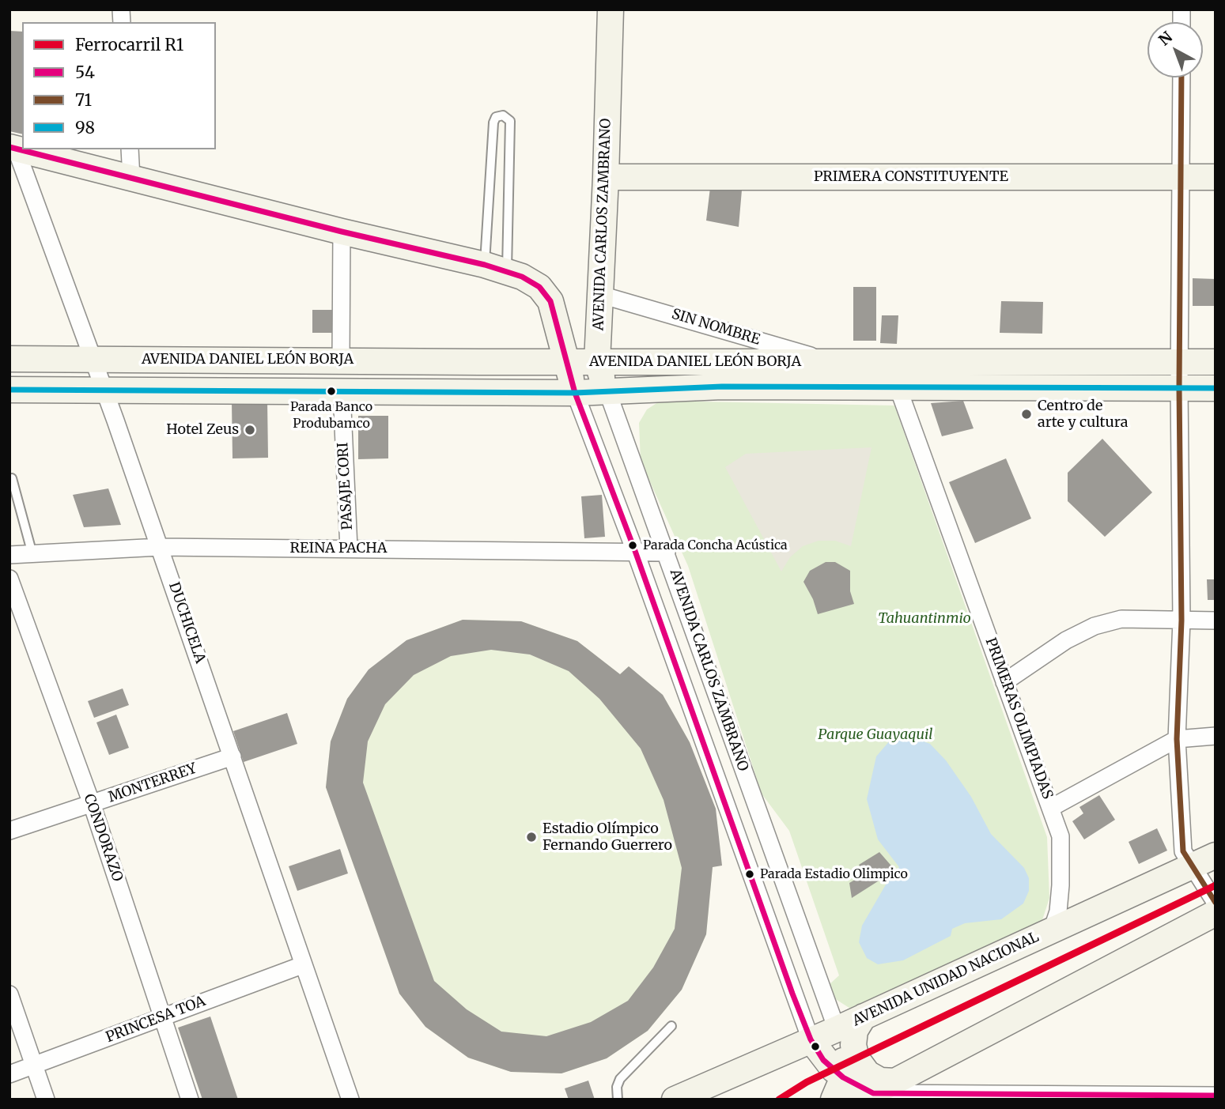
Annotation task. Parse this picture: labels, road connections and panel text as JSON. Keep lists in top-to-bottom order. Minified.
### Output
{"streets":{"street":["PRIMERA CONSTITUYENTE","AVENIDA CARLOS ZAMBRANO","SIN NOMBRE","AVENIDA DANIEL LEÓN BORJA","PASAJE CORI","REINA PACHA","DUCHICELA","PRIMERAS OLIMPIADAS","MONTERREY","CONDORAZO","AVENIDA UNIDAD NACIONAL","PRINCESA TOA"]},"crossings":[["PRIMERA CONSTITUYENTE","AVENIDA CARLOS ZAMBRANO"],["AVENIDA CARLOS ZAMBRANO","SIN NOMBRE"],["AVENIDA CARLOS ZAMBRANO","AVENIDA DANIEL LEÓN BORJA"],["AVENIDA CARLOS ZAMBRANO","REINA PACHA"],["AVENIDA CARLOS ZAMBRANO","DUCHICELA"],["AVENIDA CARLOS ZAMBRANO","AVENIDA UNIDAD NACIONAL"],["SIN NOMBRE","AVENIDA DANIEL LEÓN BORJA"],["AVENIDA DANIEL LEÓN BORJA","PASAJE CORI"],["AVENIDA DANIEL LEÓN BORJA","DUCHICELA"],["AVENIDA DANIEL LEÓN BORJA","PRIMERAS OLIMPIADAS"],["PASAJE CORI","REINA PACHA"],["REINA PACHA","DUCHICELA"],["DUCHICELA","MONTERREY"],["DUCHICELA","PRINCESA TOA"],["PRIMERAS OLIMPIADAS","AVENIDA UNIDAD NACIONAL"],["MONTERREY","CONDORAZO"],["CONDORAZO","PRINCESA TOA"]],"parks":["Tahuantinmio","Parque Guayaquil"],"places":["Parada Banco Produbamco","Centro de arte y cultura","Hotel Zeus","Parada Concha Acústica","Estadio Olímpico Fernando Guerrero","Parada Estadio Olimpico"],"lines":["transit line 71","transit line 54","transit line 98","rail line R1"],"legend":["Ferrocarril R1","54","71","98"],"north":"top left"}
